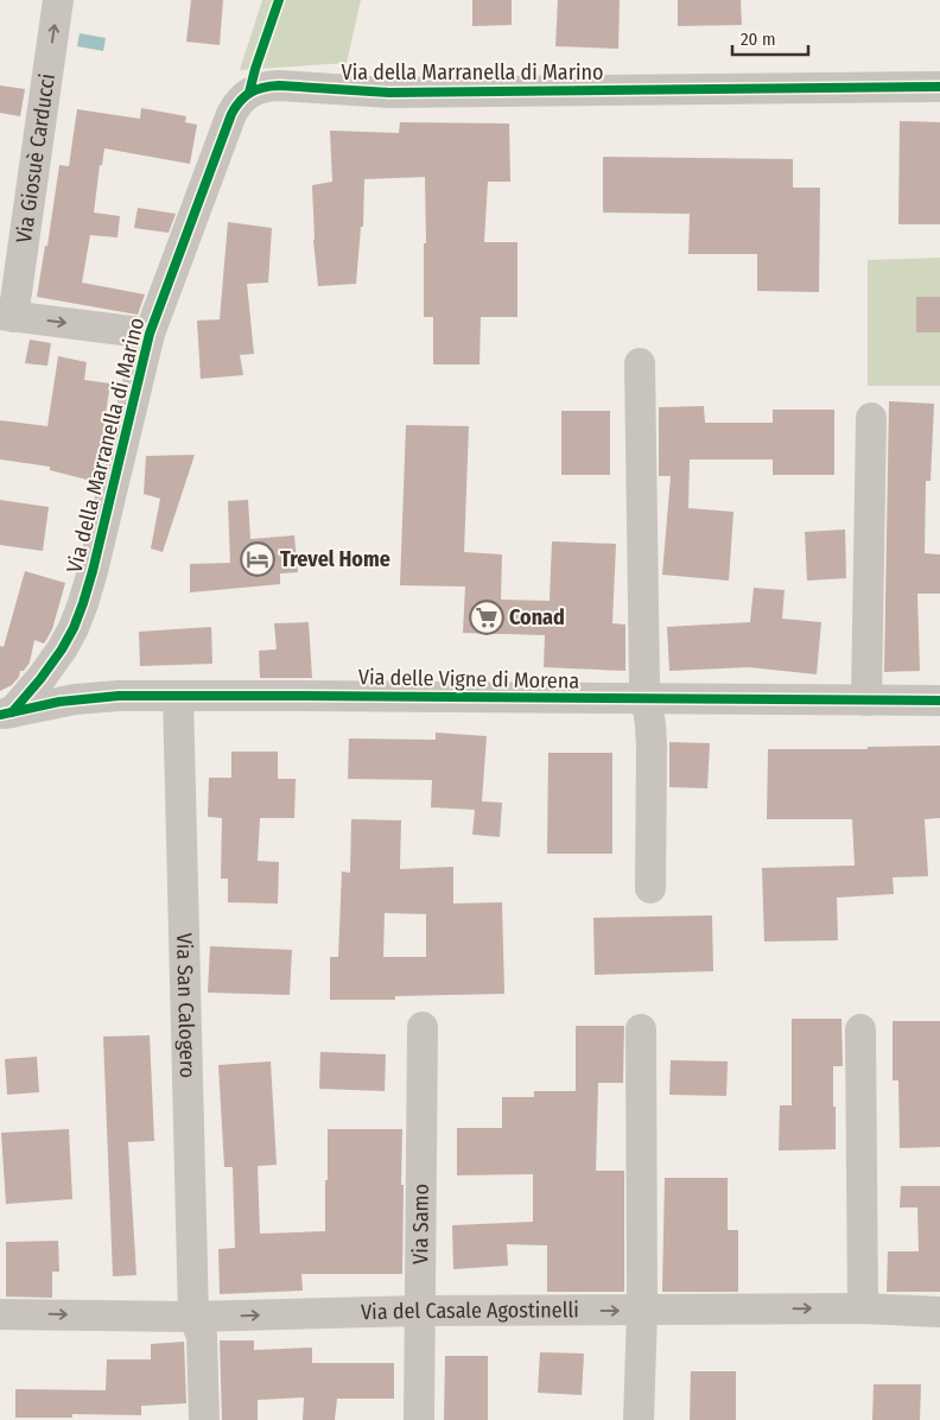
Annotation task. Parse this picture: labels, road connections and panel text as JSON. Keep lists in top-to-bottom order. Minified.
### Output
{"streets":{"street":["Via della Marranella di Marino","Via Giosuè Carducci","Via delle Vigne di Morena","Via San Calogero","Via Samo","Via del Casale Agostinelli"]},"crossings":[["Via della Marranella di Marino","Via delle Vigne di Morena"],["Via delle Vigne di Morena","Via San Calogero"],["Via San Calogero","Via del Casale Agostinelli"],["Via Samo","Via del Casale Agostinelli"]],"one_way":["Via Giosuè Carducci","Via del Casale Agostinelli"],"places":{"hotel":["Trevel Home"],"supermarket":["Conad"]},"scale_bar":"20 m"}
